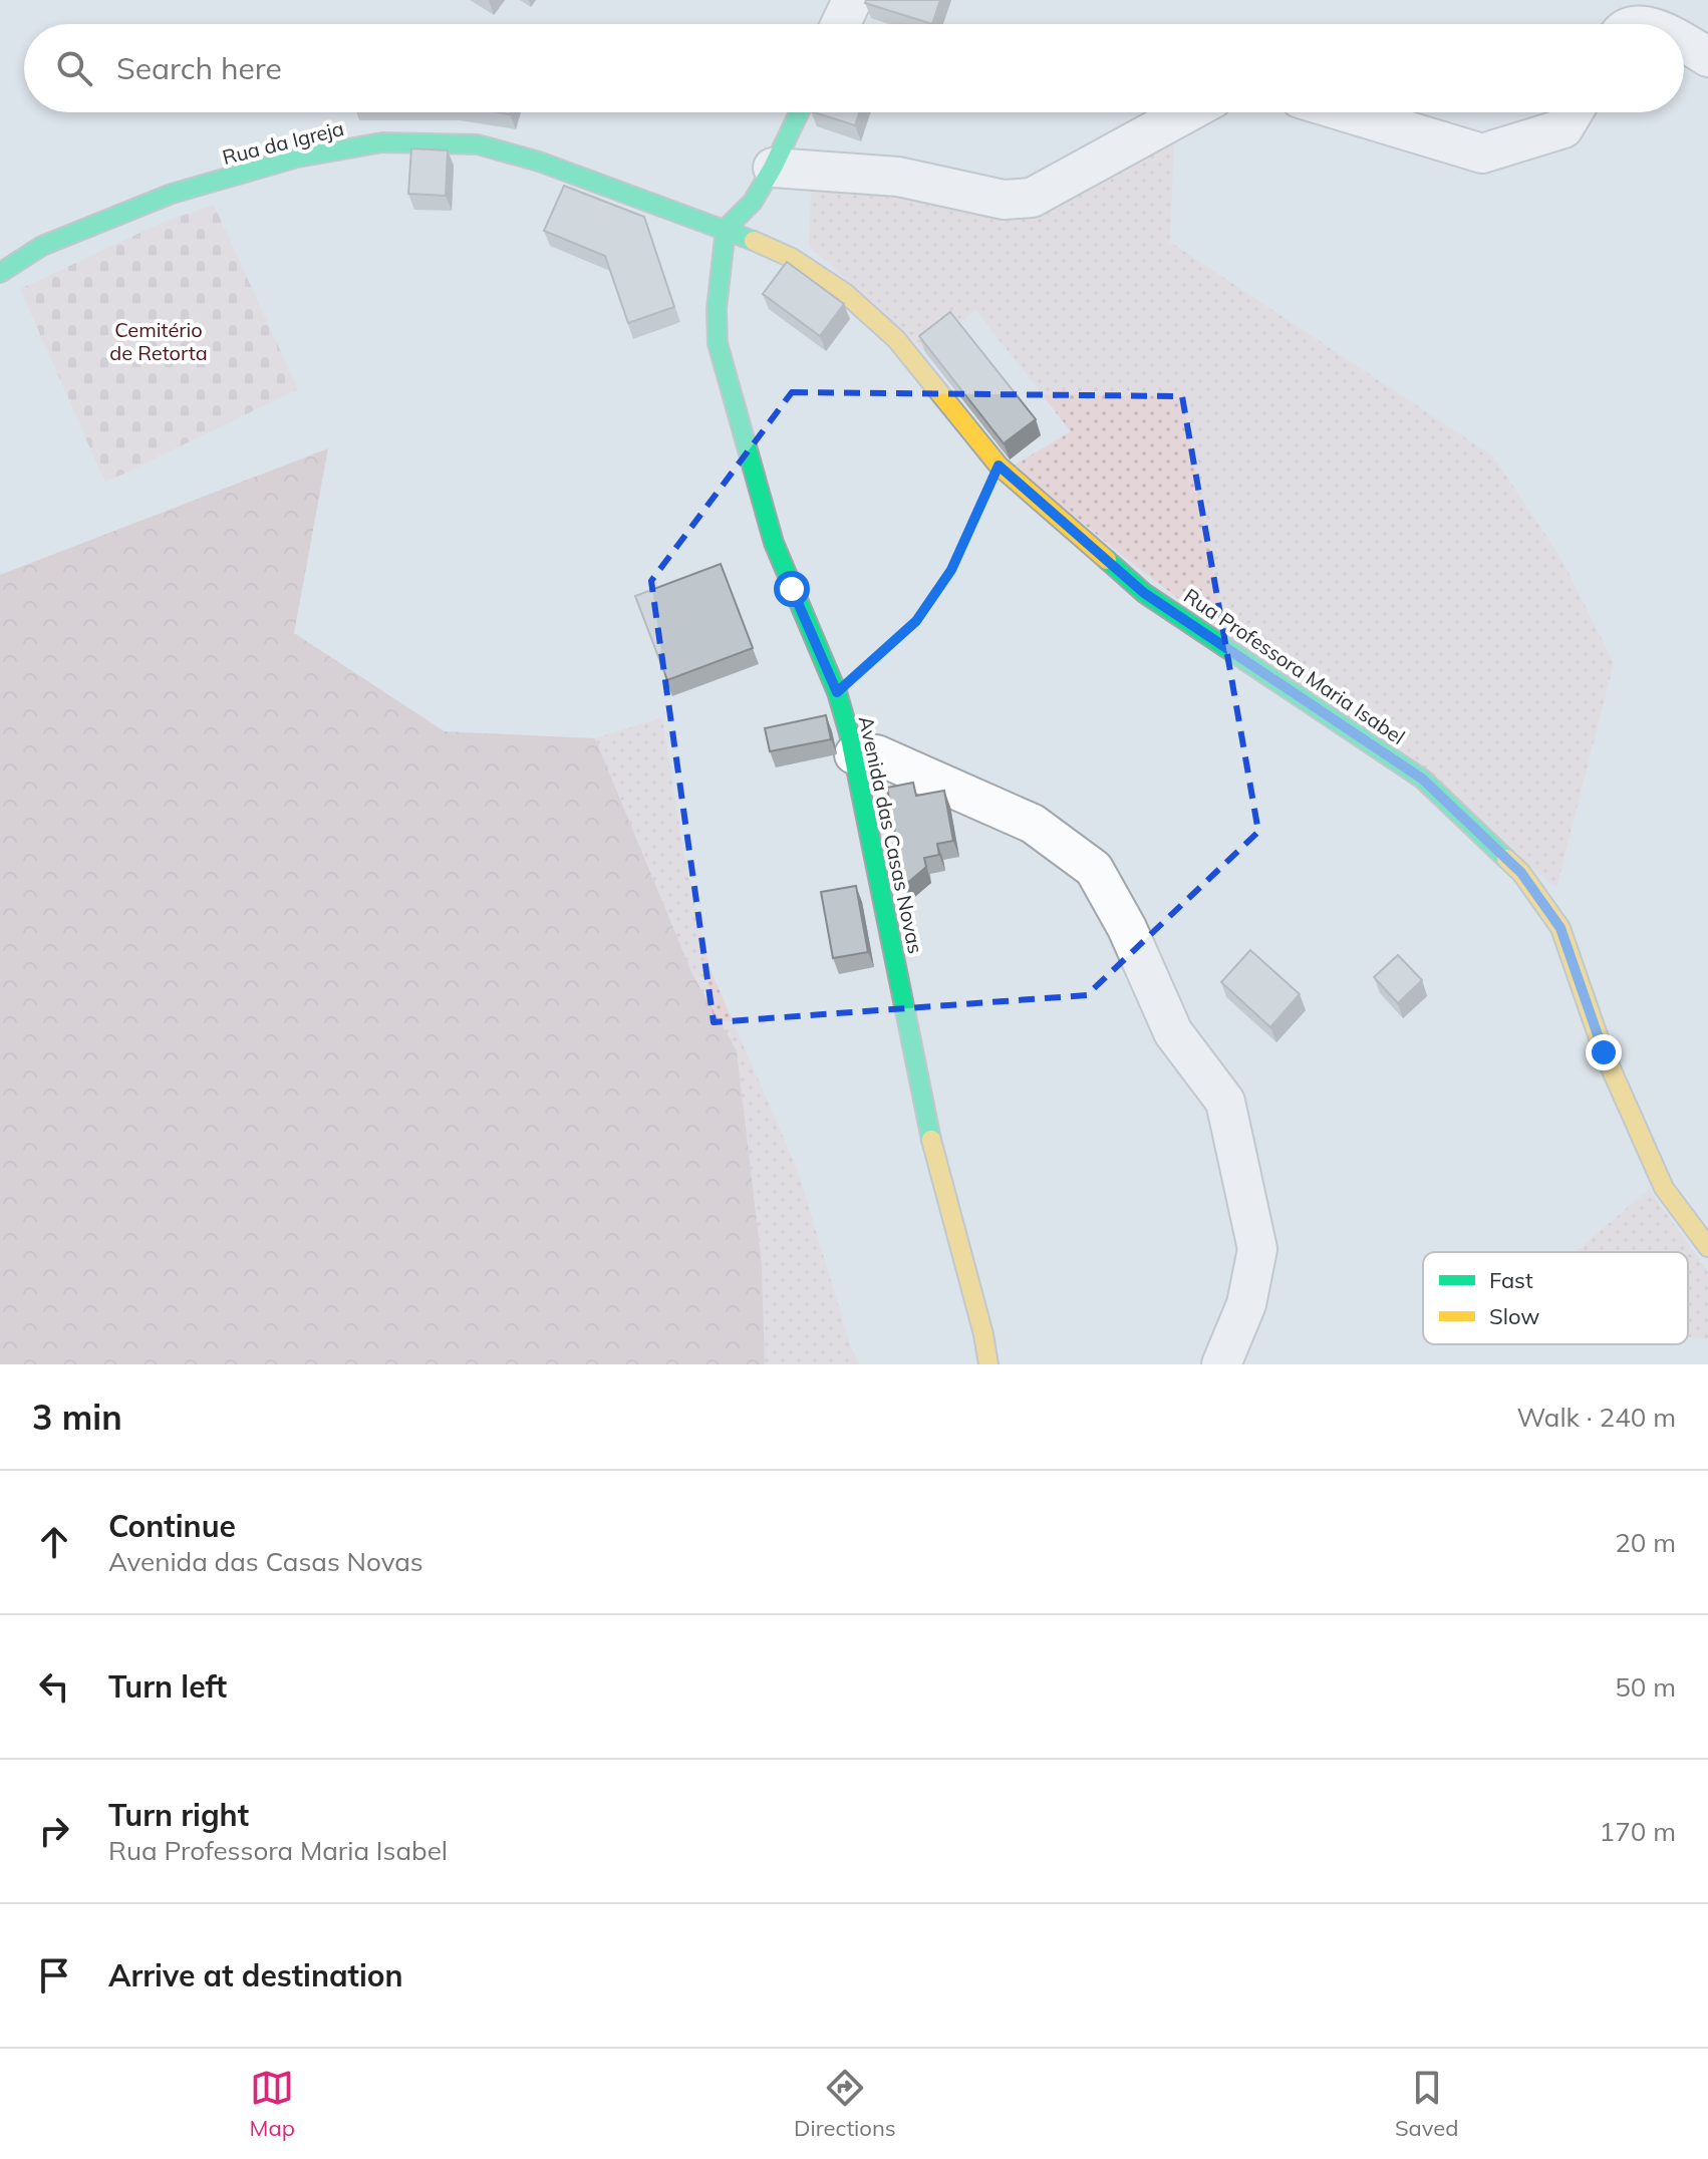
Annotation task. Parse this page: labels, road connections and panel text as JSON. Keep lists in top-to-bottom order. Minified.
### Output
{"streets":{"street":["Rua da Igreja","Rua Professora Maria Isabel","Avenida das Casas Novas"]},"crossings":[["Rua da Igreja","Rua Professora Maria Isabel"],["Rua da Igreja","Avenida das Casas Novas"],["Rua Professora Maria Isabel","Avenida das Casas Novas"]],"parks":["Cemitério de Retorta"],"legend":["Fast","Slow"],"page":{"search":"Search here","heading":["3 min","Walk · 240 m"],"list":[["Continue","Avenida das Casas Novas","20 m"],["Turn left","50 m"],["Turn right","Rua Professora Maria Isabel","170 m"],"Arrive at destination"],"nav":["Map","Directions","Saved"]}}
